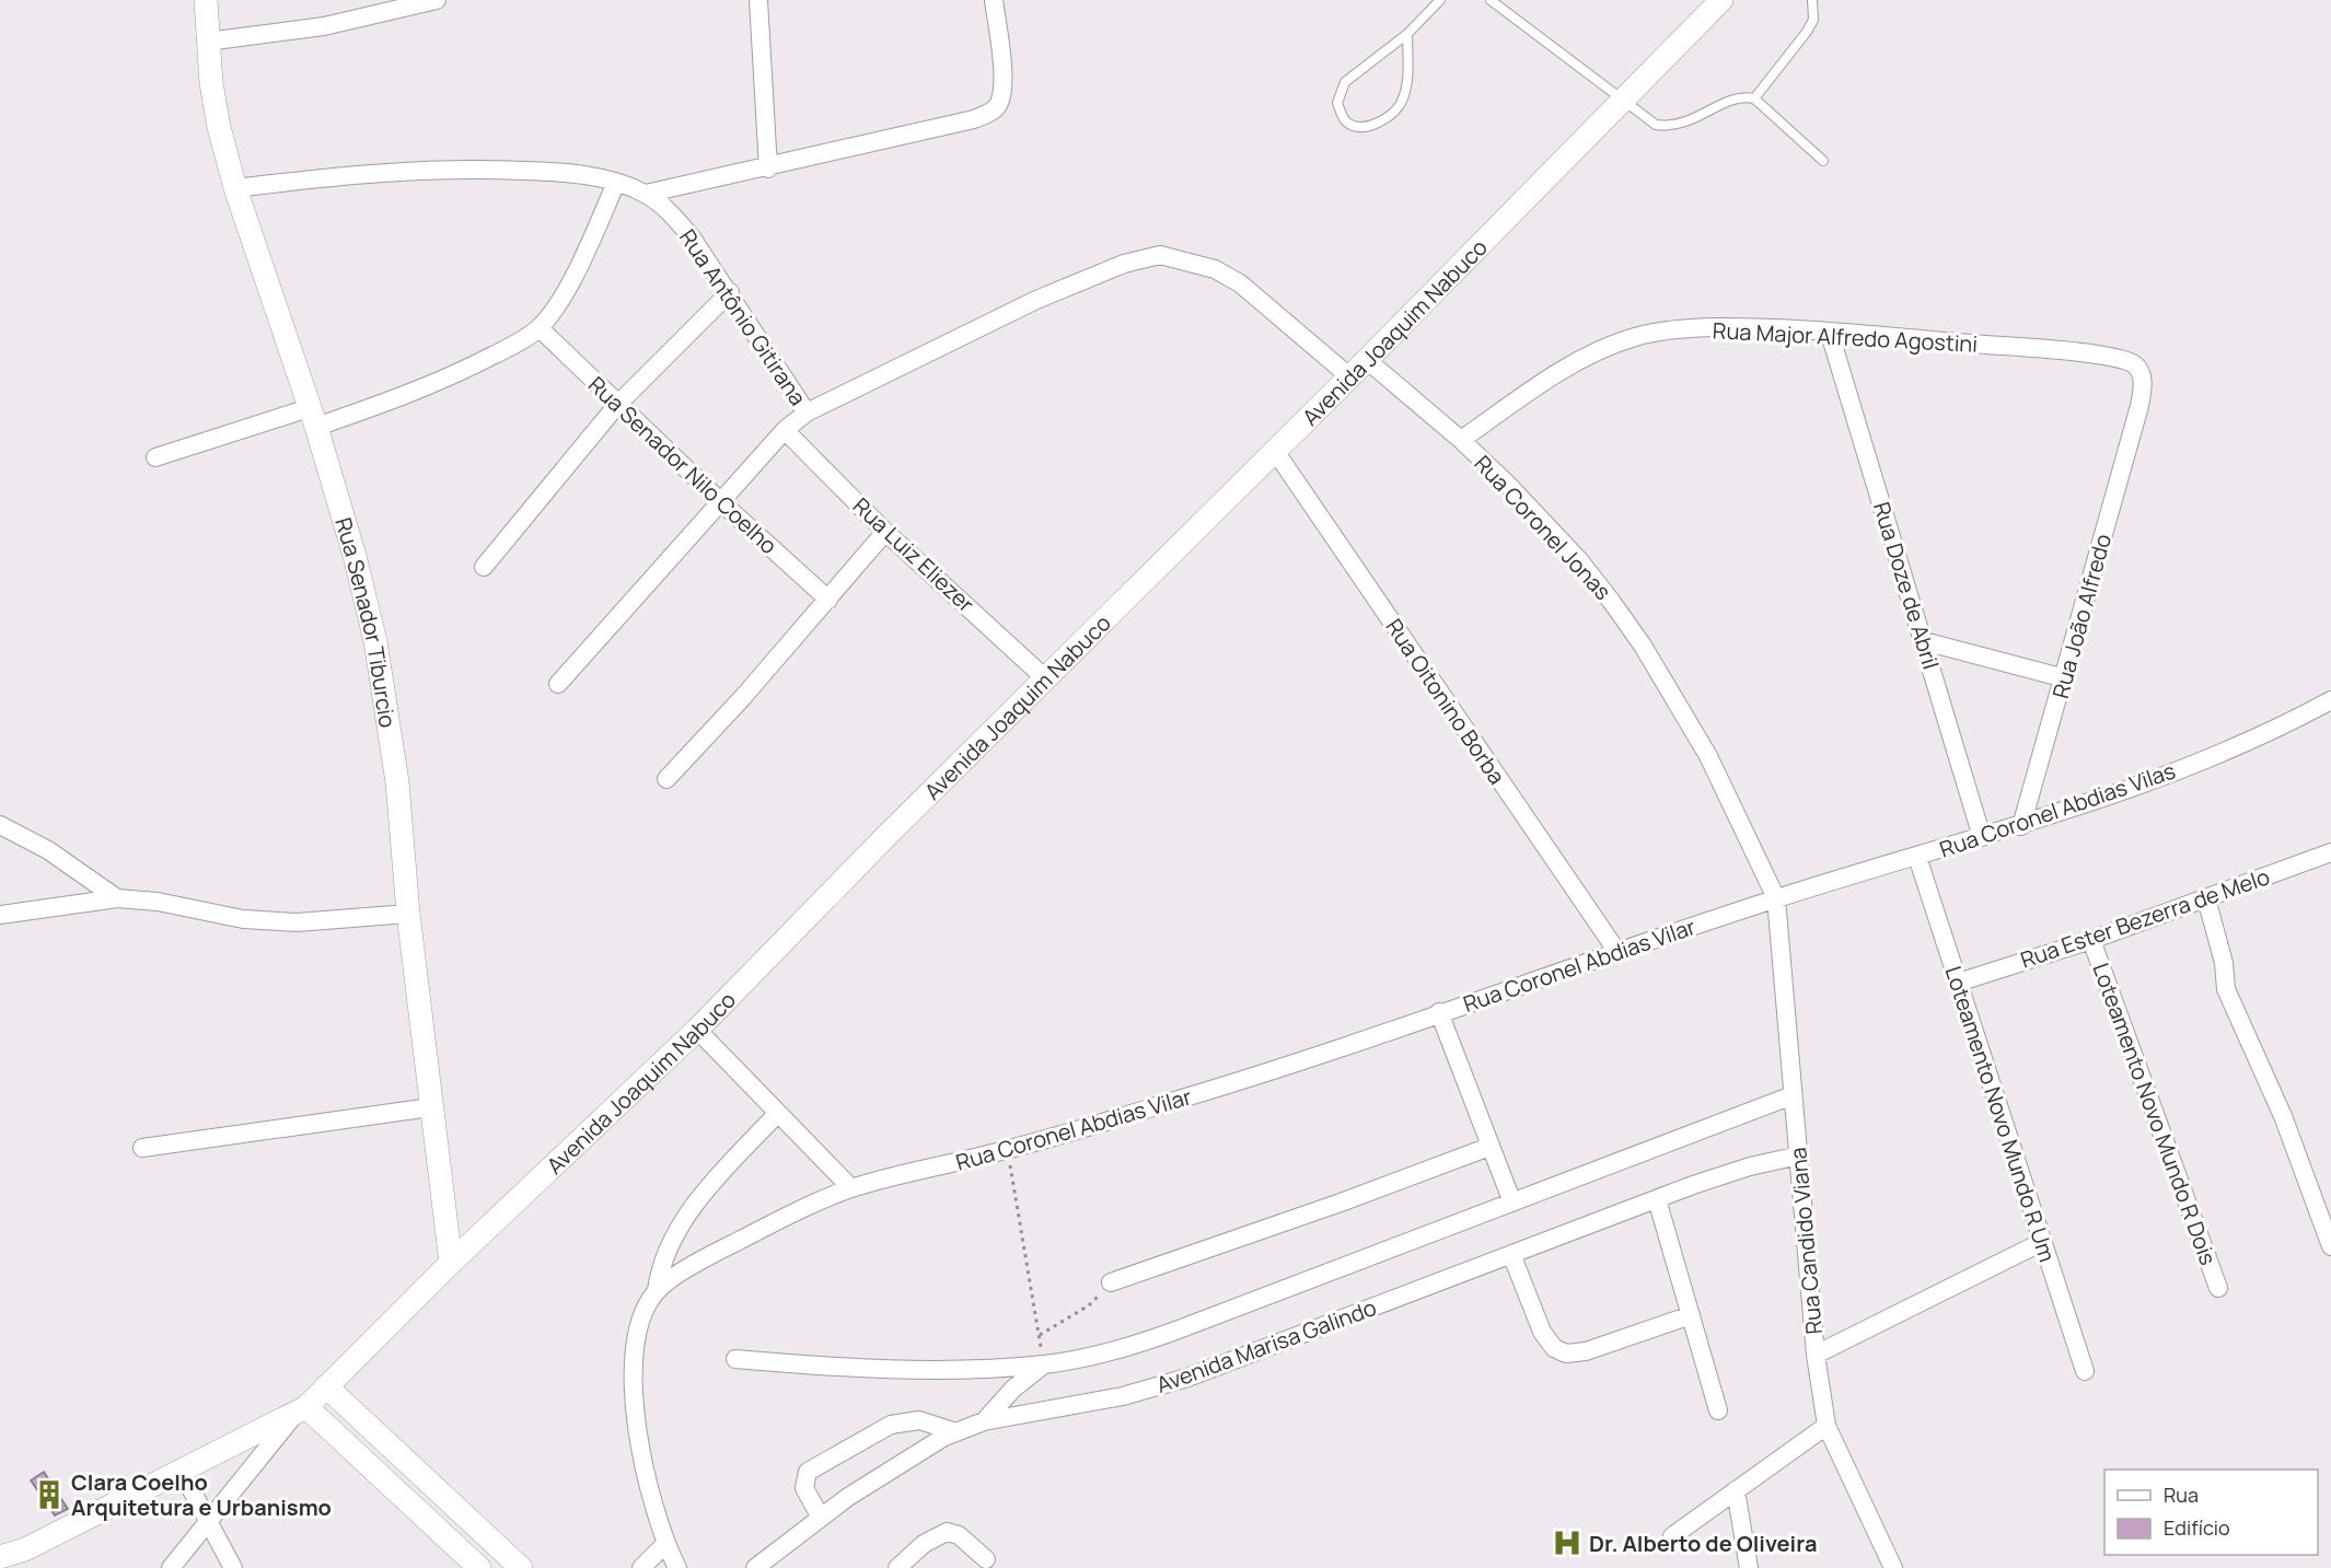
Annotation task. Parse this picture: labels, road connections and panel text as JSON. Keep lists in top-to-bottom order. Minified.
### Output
{"streets":{"street":["Rua Antônio Gitirana","Avenida Joaquim Nabuco","Rua Major Alfredo Agostini","Rua Senador Nilo Coelho","Rua Coronel Jonas","Rua Luiz Eliezer","Rua Doze de Abril","Rua João Alfredo","Rua Senador Tiburcio","Rua Oitonino Borba","Rua Coronel Abdias Vilas","Rua Ester Bezerra de Melo","Rua Coronel Abdias Vilar","Loteamento Novo Mundo R Um","Loteamento Novo Mundo R Dois","Rua Candido Viana","Avenida Marisa Galindo"]},"crossings":[["Rua Antônio Gitirana","Avenida Joaquim Nabuco"],["Rua Antônio Gitirana","Rua Senador Tiburcio"],["Avenida Joaquim Nabuco","Rua Coronel Jonas"],["Avenida Joaquim Nabuco","Rua Luiz Eliezer"],["Avenida Joaquim Nabuco","Rua Senador Tiburcio"],["Avenida Joaquim Nabuco","Rua Oitonino Borba"],["Rua Major Alfredo Agostini","Rua Coronel Jonas"],["Rua Major Alfredo Agostini","Rua Doze de Abril"],["Rua Major Alfredo Agostini","Rua João Alfredo"],["Rua Coronel Jonas","Rua Coronel Abdias Vilas"],["Rua Coronel Jonas","Rua Coronel Abdias Vilar"],["Rua Coronel Jonas","Rua Candido Viana"],["Rua Doze de Abril","Rua Coronel Abdias Vilas"],["Rua João Alfredo","Rua Coronel Abdias Vilas"],["Rua Oitonino Borba","Rua Coronel Abdias Vilar"],["Rua Coronel Abdias Vilas","Rua Coronel Abdias Vilar"],["Rua Coronel Abdias Vilas","Loteamento Novo Mundo R Um"],["Rua Coronel Abdias Vilas","Rua Candido Viana"],["Rua Ester Bezerra de Melo","Loteamento Novo Mundo R Um"],["Rua Ester Bezerra de Melo","Loteamento Novo Mundo R Dois"],["Rua Coronel Abdias Vilar","Rua Candido Viana"],["Rua Candido Viana","Avenida Marisa Galindo"]],"places":{"building":["Clara Coelho Arquitetura e Urbanismo"],"hospital":["Dr. Alberto de Oliveira"]},"legend":["Rua","Edifício"]}
